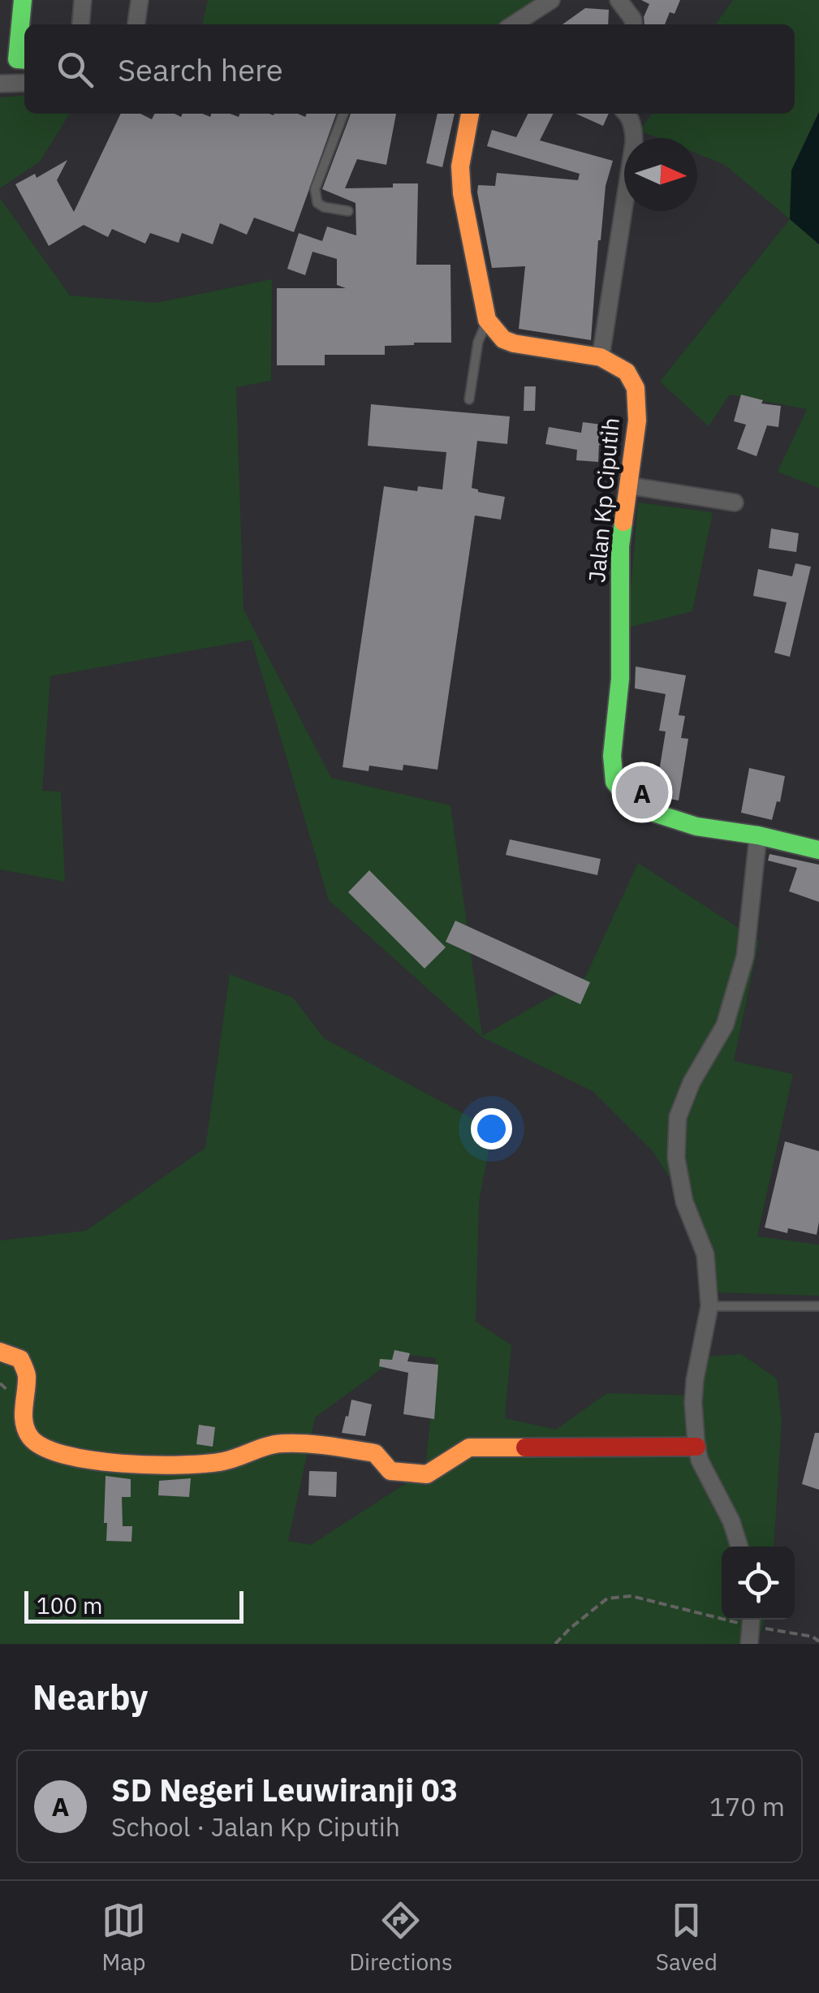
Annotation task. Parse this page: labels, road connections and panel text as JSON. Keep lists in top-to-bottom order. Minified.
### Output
{"streets":{"street":["Jalan Kp Ciputih"]},"scale_bar":"100 m","north":"right","page":{"search":"Search here","pins":"A","scale":"100 m","heading":"Nearby","list":[{"mark":"A","name":"SD Negeri Leuwiranji 03","note":"School · Jalan Kp Ciputih","value":"170 m"}],"nav":["Map","Directions","Saved"]}}
